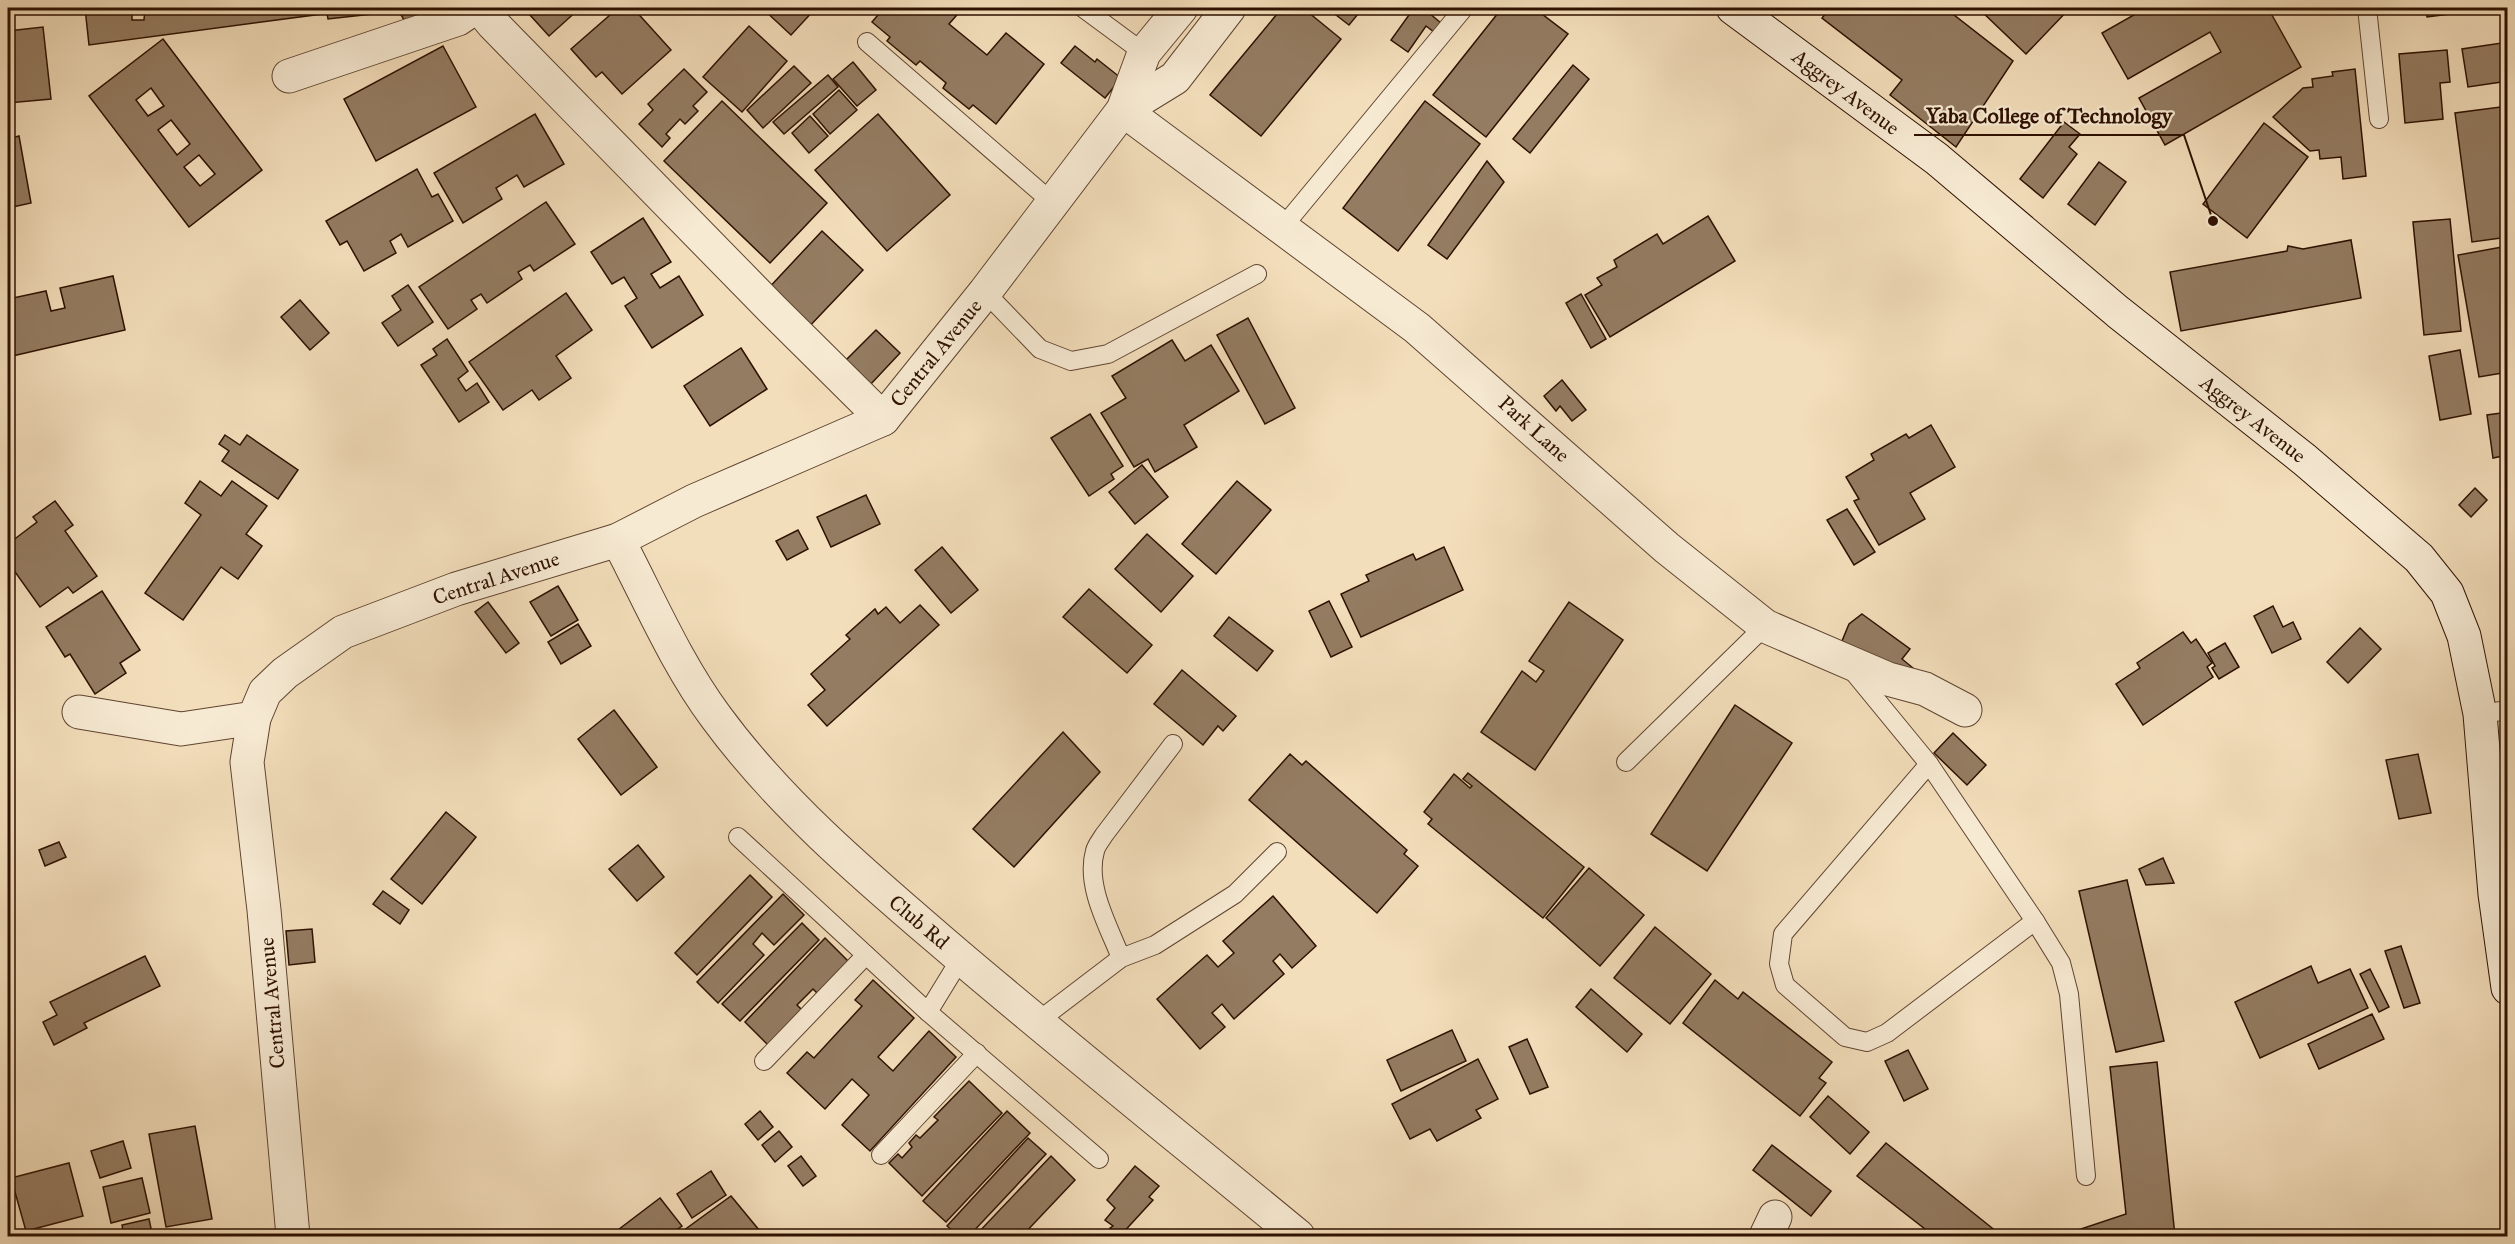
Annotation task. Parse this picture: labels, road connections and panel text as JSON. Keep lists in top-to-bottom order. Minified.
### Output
{"streets":{"street":["Aggrey Avenue","Central Avenue","Park Lane","Club Rd"]},"crossings":[["Central Avenue","Park Lane"],["Central Avenue","Club Rd"]],"places":["Yaba College of Technology"]}
